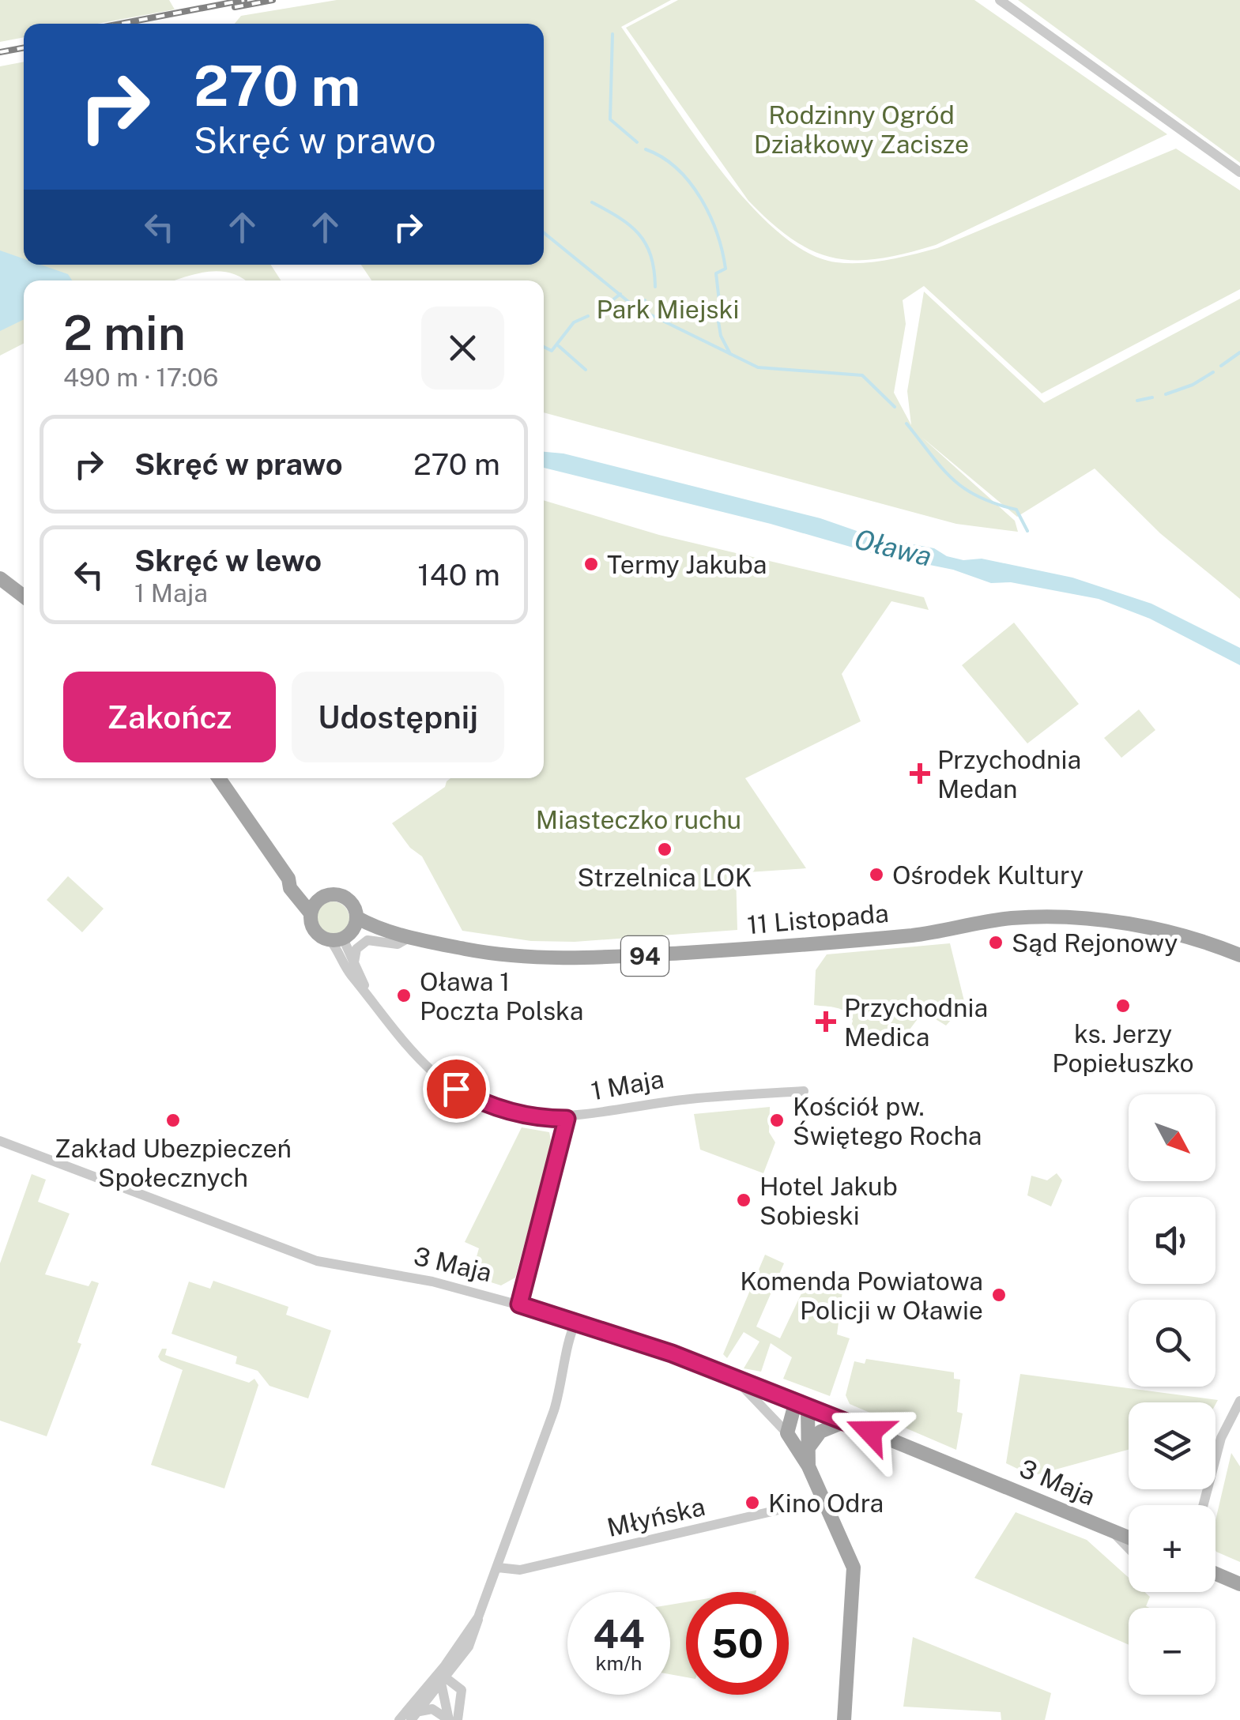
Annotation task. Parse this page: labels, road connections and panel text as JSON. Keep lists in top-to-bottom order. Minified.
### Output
{"streets":{"main road":["11 Listopada","94","3 Maja"],"street":["1 Maja","Młyńska"]},"crossings":[["11 Listopada","1 Maja"]],"water":["Oława"],"parks":["Rodzinny Ogród Działkowy Zacisze","Park Miejski","Miasteczko ruchu"],"places":{"other":["Termy Jakuba","Strzelnica LOK","Ośrodek Kultury","Sąd Rejonowy","Oława 1 Poczta Polska","ks. Jerzy Popiełuszko","Zakład Ubezpieczeń Społecznych","Kościół pw. Świętego Rocha","Hotel Jakub Sobieski","Komenda Powiatowa Policji w Oławie","Kino Odra"],"health":["Przychodnia Medan","Przychodnia Medica"]},"north":"bottom right","page":{"turn":["270 m","Skręć w prawo"],"heading":["2 min","490 m · 17:06"],"list":[{"name":"Skręć w prawo","value":"270 m"},{"name":"Skręć w lewo","note":"1 Maja","value":"140 m"}],"buttons":["Zakończ","Udostępnij"],"map_buttons":["+","−"],"speed":"44 km/h","limit":"50"}}
